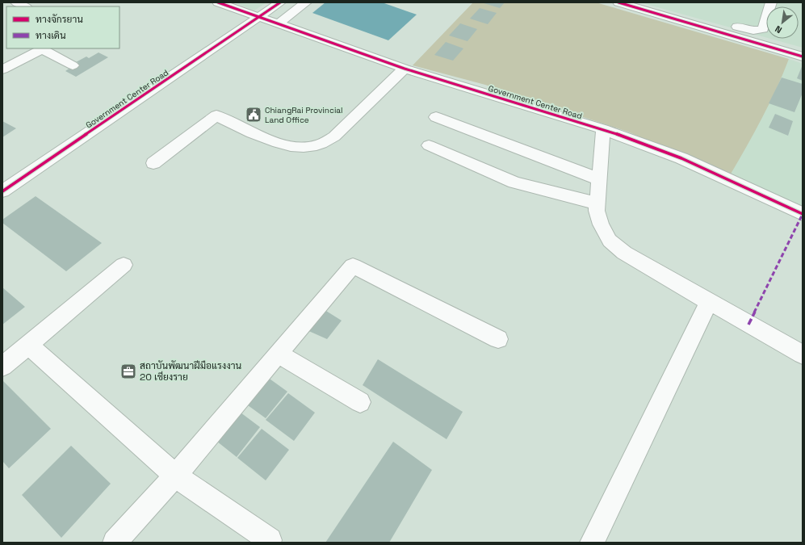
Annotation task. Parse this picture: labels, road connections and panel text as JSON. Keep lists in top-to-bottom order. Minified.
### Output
{"streets":{"street":["Government Center Road"]},"places":{"public building":["ChiangRai Provincial Land Office"],"office":["สถาบันพัฒนาฝีมือแรงงาน 20 เชียงราย"]},"legend":["ทางจักรยาน","ทางเดิน"],"north":"bottom left"}
